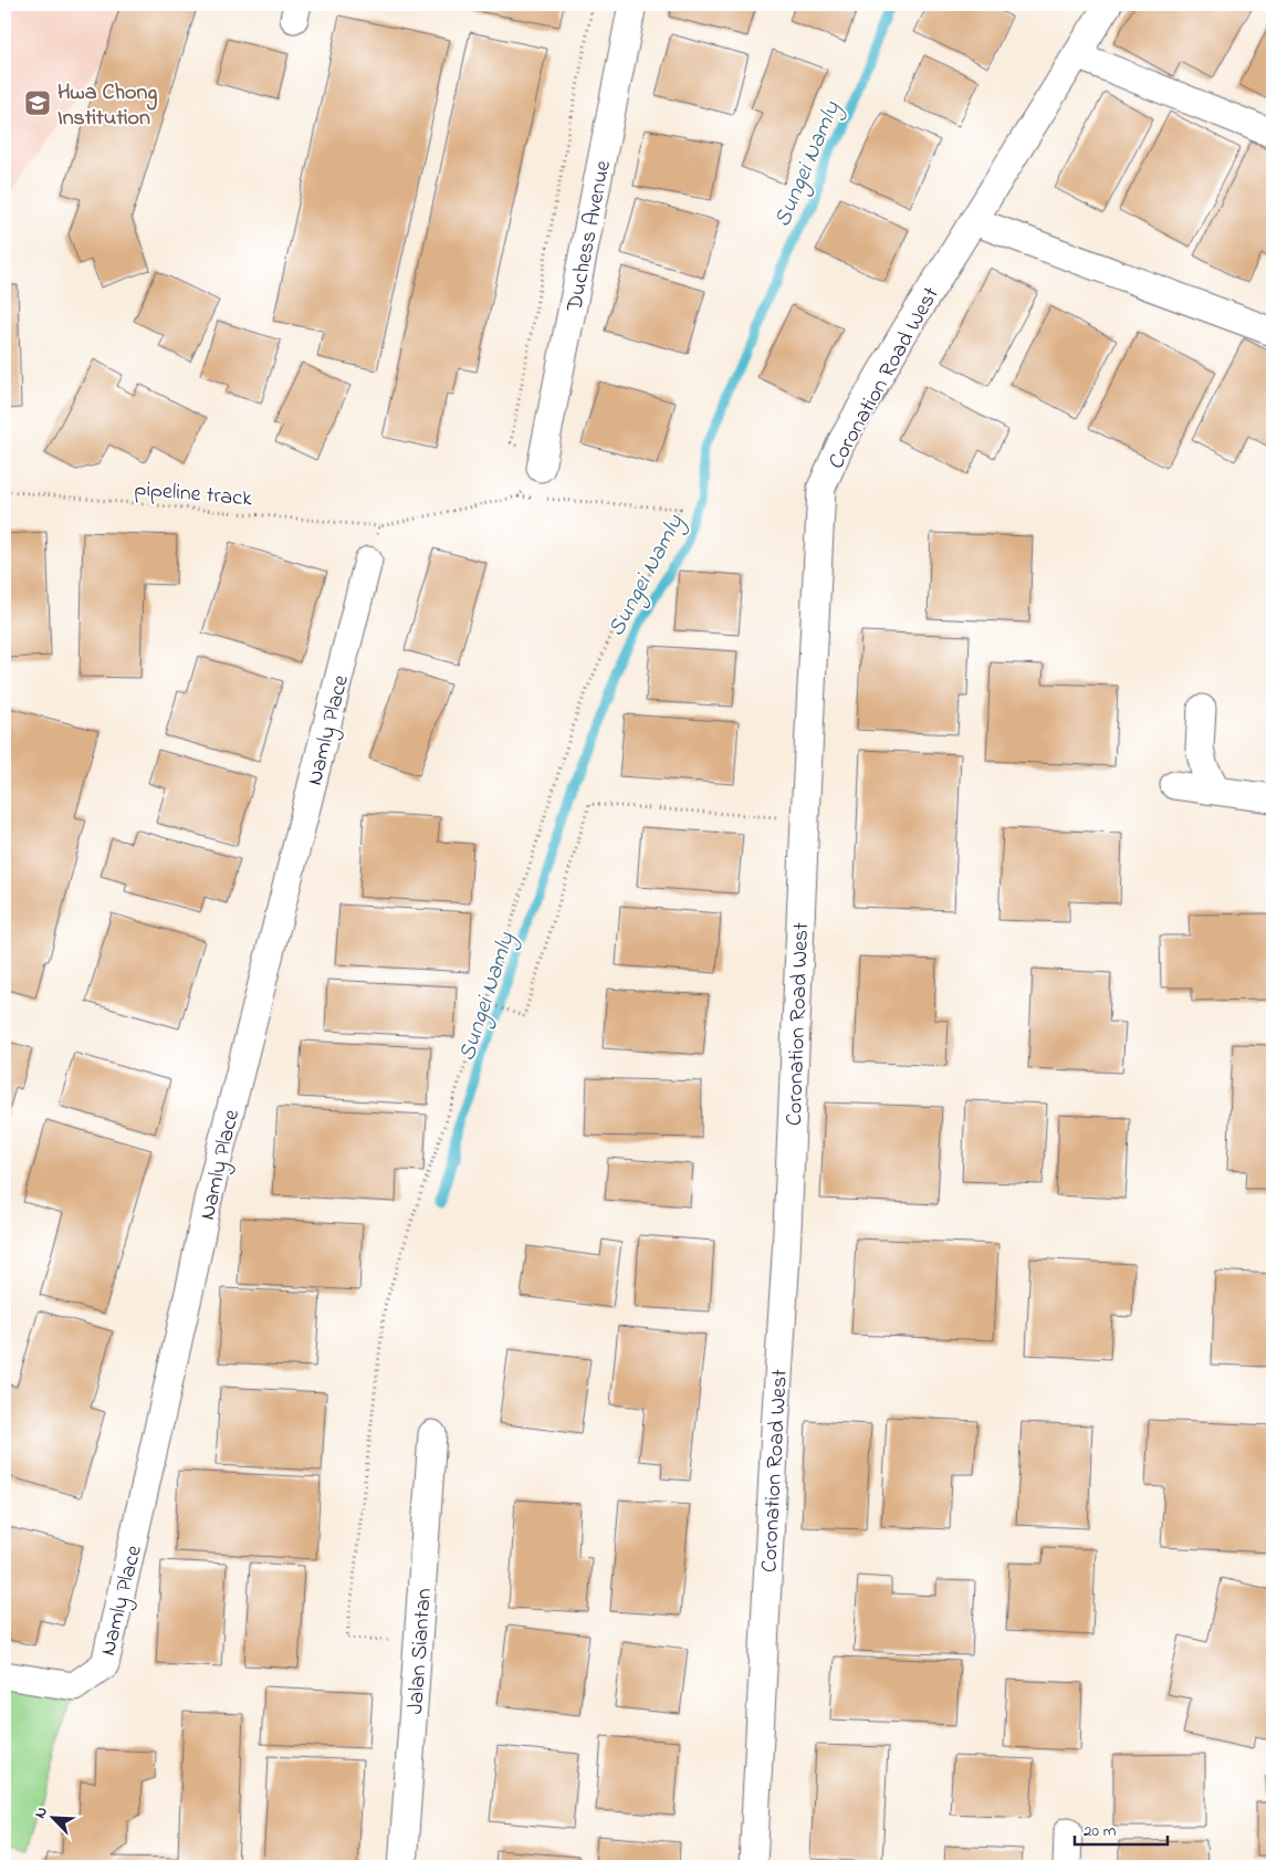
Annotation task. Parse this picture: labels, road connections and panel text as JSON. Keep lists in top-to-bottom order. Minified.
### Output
{"streets":{"street":["Duchess Avenue","Coronation Road West","Namly Place","Jalan Siantan"],"path":["pipeline track"]},"water":["Sungei Namly"],"places":{"school or university":["Hwa Chong Institution"]},"scale_bar":"20 m","north":"top left"}
